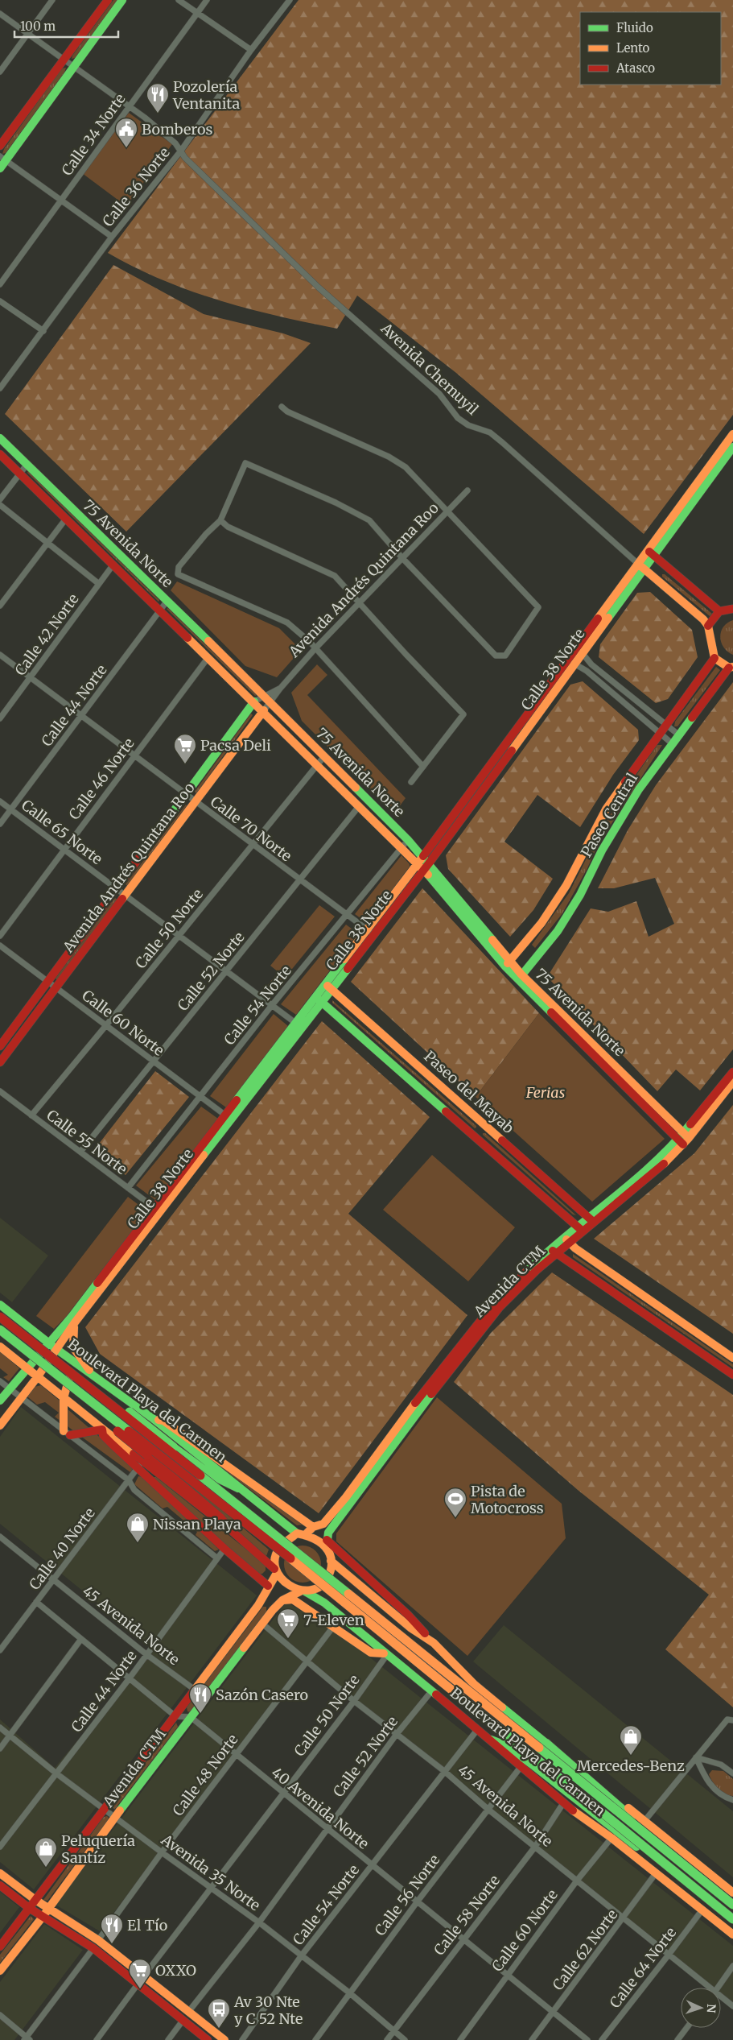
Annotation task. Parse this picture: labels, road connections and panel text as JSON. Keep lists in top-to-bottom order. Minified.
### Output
{"streets":{"main road":["Avenida Chemuyil","75 Avenida Norte","Avenida Andrés Quintana Roo","Calle 38 Norte","Paseo Central","Paseo del Mayab","Avenida CTM","Boulevard Playa del Carmen"],"street":["Calle 34 Norte","Calle 36 Norte","Calle 42 Norte","Calle 44 Norte","Calle 46 Norte","Calle 70 Norte","Calle 65 Norte","Calle 50 Norte","Calle 52 Norte","Calle 54 Norte","Calle 60 Norte","Calle 55 Norte","Calle 40 Norte","45 Avenida Norte","Calle 48 Norte","40 Avenida Norte","Avenida 35 Norte","Calle 56 Norte","Calle 58 Norte","Calle 62 Norte","Calle 64 Norte"]},"crossings":[["Calle 34 Norte","Avenida Chemuyil"],["Calle 36 Norte","Avenida Chemuyil"],["Avenida Chemuyil","Calle 38 Norte"],["75 Avenida Norte","Avenida Andrés Quintana Roo"],["75 Avenida Norte","Calle 42 Norte"],["75 Avenida Norte","Calle 38 Norte"],["75 Avenida Norte","Calle 44 Norte"],["75 Avenida Norte","Calle 46 Norte"],["75 Avenida Norte","Paseo Central"],["75 Avenida Norte","Calle 50 Norte"],["75 Avenida Norte","Calle 52 Norte"],["75 Avenida Norte","Calle 54 Norte"],["75 Avenida Norte","Avenida CTM"],["Avenida Andrés Quintana Roo","Calle 70 Norte"],["Avenida Andrés Quintana Roo","Calle 65 Norte"],["Avenida Andrés Quintana Roo","Calle 60 Norte"],["Calle 42 Norte","Calle 70 Norte"],["Calle 38 Norte","Calle 70 Norte"],["Calle 38 Norte","Calle 65 Norte"],["Calle 38 Norte","Calle 60 Norte"],["Calle 38 Norte","Paseo del Mayab"],["Calle 38 Norte","Calle 55 Norte"],["Calle 38 Norte","Boulevard Playa del Carmen"],["Calle 44 Norte","Calle 70 Norte"],["Calle 44 Norte","Calle 65 Norte"],["Calle 44 Norte","45 Avenida Norte"],["Calle 44 Norte","Avenida 35 Norte"],["Calle 46 Norte","Calle 70 Norte"],["Calle 46 Norte","Calle 65 Norte"],["Calle 70 Norte","Calle 50 Norte"],["Calle 70 Norte","Calle 52 Norte"],["Calle 70 Norte","Calle 54 Norte"],["Calle 65 Norte","Calle 50 Norte"],["Calle 65 Norte","Calle 52 Norte"],["Calle 65 Norte","Calle 54 Norte"],["Calle 50 Norte","Calle 60 Norte"],["Calle 50 Norte","Calle 55 Norte"],["Calle 50 Norte","Boulevard Playa del Carmen"],["Calle 50 Norte","45 Avenida Norte"],["Calle 50 Norte","40 Avenida Norte"],["Calle 50 Norte","Avenida 35 Norte"],["Calle 52 Norte","Calle 60 Norte"],["Calle 52 Norte","Calle 55 Norte"],["Calle 52 Norte","Boulevard Playa del Carmen"],["Calle 52 Norte","45 Avenida Norte"],["Calle 52 Norte","40 Avenida Norte"],["Calle 52 Norte","Avenida 35 Norte"],["Calle 54 Norte","Calle 60 Norte"],["Calle 54 Norte","Calle 55 Norte"],["Calle 54 Norte","Boulevard Playa del Carmen"],["Calle 54 Norte","45 Avenida Norte"],["Calle 54 Norte","40 Avenida Norte"],["Calle 54 Norte","Avenida 35 Norte"],["Calle 60 Norte","Boulevard Playa del Carmen"],["Calle 60 Norte","45 Avenida Norte"],["Calle 60 Norte","40 Avenida Norte"],["Paseo del Mayab","Avenida CTM"],["Avenida CTM","Boulevard Playa del Carmen"],["Avenida CTM","45 Avenida Norte"],["Avenida CTM","40 Avenida Norte"],["Avenida CTM","Avenida 35 Norte"],["Boulevard Playa del Carmen","Calle 56 Norte"],["Boulevard Playa del Carmen","Calle 58 Norte"],["Boulevard Playa del Carmen","Calle 62 Norte"],["Boulevard Playa del Carmen","Calle 64 Norte"],["Calle 40 Norte","45 Avenida Norte"],["45 Avenida Norte","Calle 48 Norte"],["45 Avenida Norte","Calle 56 Norte"],["45 Avenida Norte","Calle 58 Norte"],["45 Avenida Norte","Calle 62 Norte"],["45 Avenida Norte","Calle 64 Norte"],["Calle 48 Norte","40 Avenida Norte"],["Calle 48 Norte","Avenida 35 Norte"],["40 Avenida Norte","Calle 56 Norte"],["40 Avenida Norte","Calle 58 Norte"],["40 Avenida Norte","Calle 62 Norte"],["Avenida 35 Norte","Calle 56 Norte"],["Avenida 35 Norte","Calle 58 Norte"]],"parks":["Ferias"],"places":{"restaurant":["Pozolería Ventanita","Sazón Casero","El Tío"],"public building":["Bomberos"],"supermarket":["Pacsa Deli","7-Eleven","OXXO"],"sports":["Pista de Motocross"],"shop":["Nissan Playa","Mercedes-Benz","Peluquería Santíz"],"bus stop":["Av 30 Nte y C 52 Nte"]},"legend":["Fluido","Lento","Atasco"],"scale_bar":"100 m","north":"right"}
